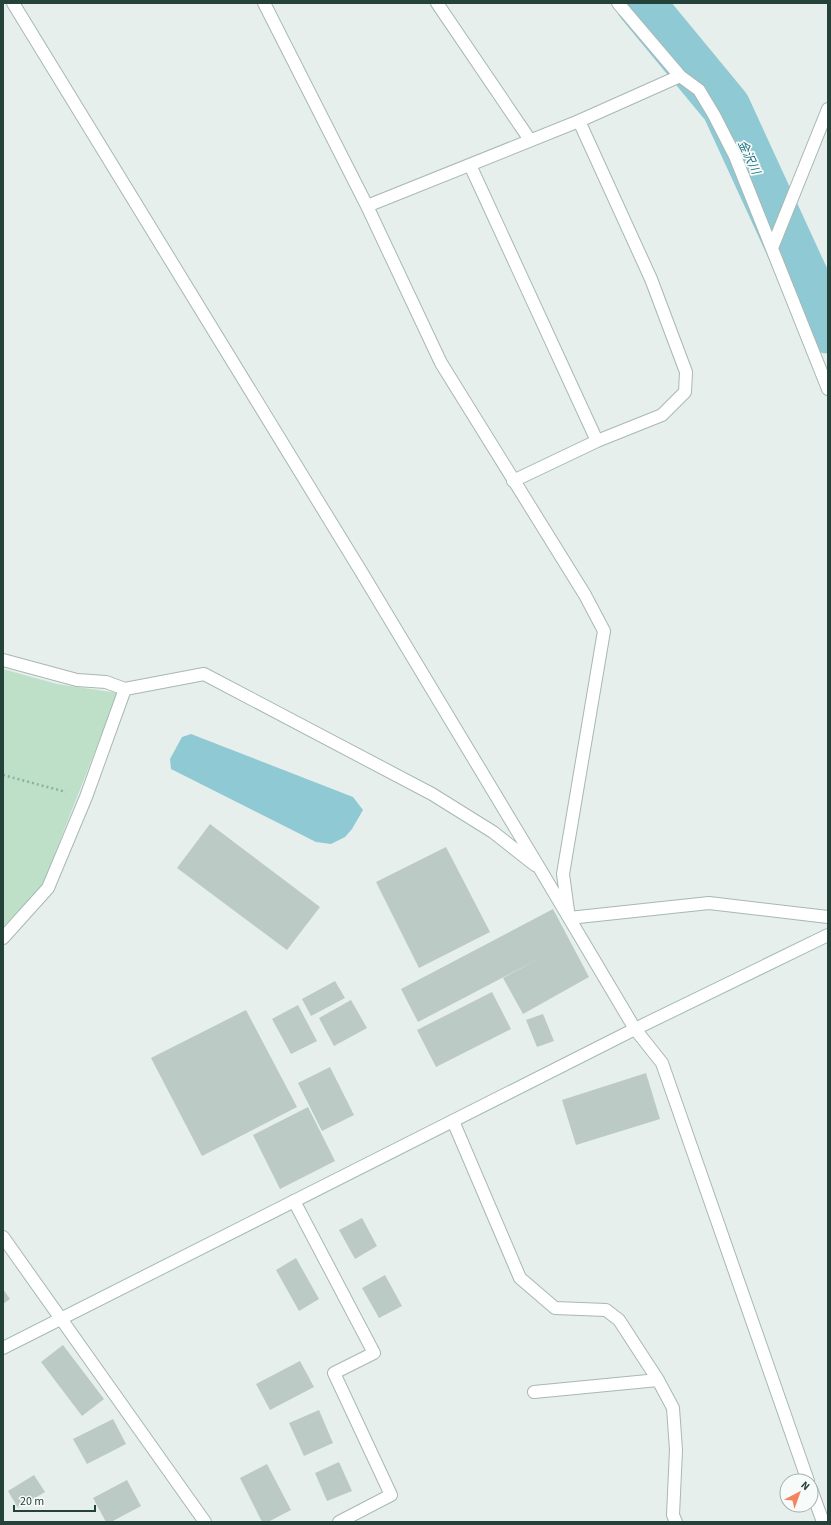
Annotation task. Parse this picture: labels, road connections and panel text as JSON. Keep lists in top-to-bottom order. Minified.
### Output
{"water":["金沢川"],"scale_bar":"20 m","north":"top right"}
